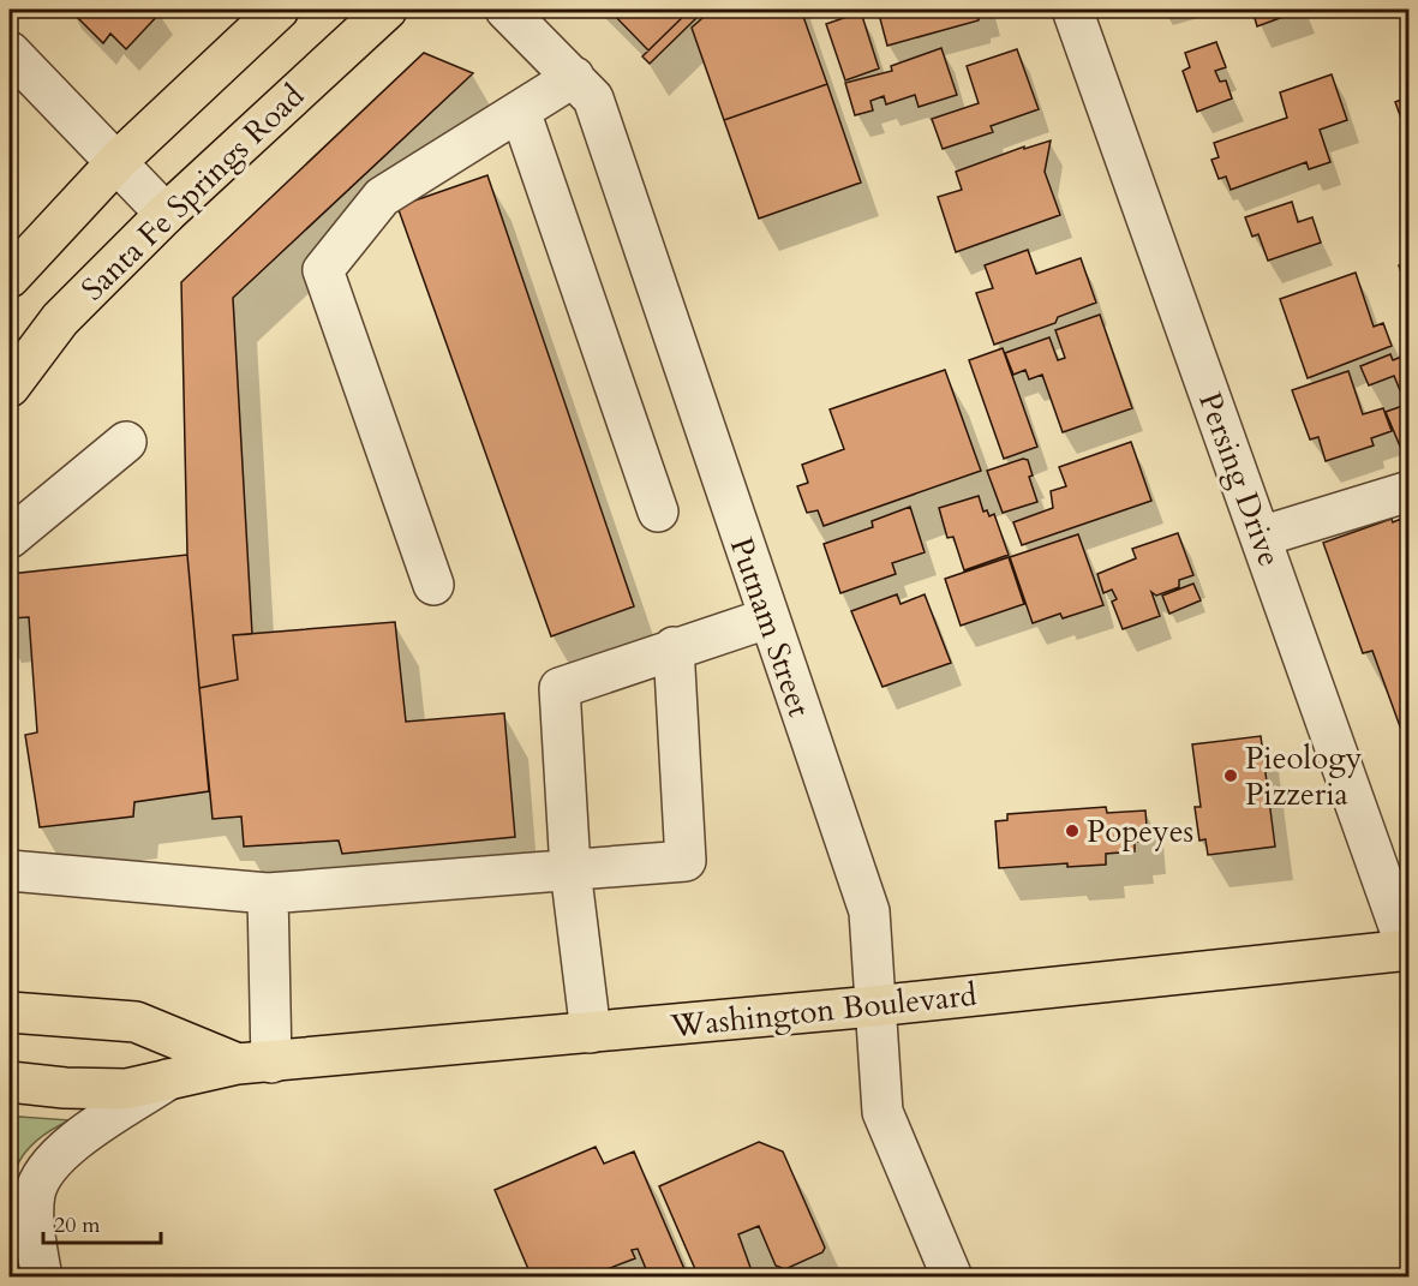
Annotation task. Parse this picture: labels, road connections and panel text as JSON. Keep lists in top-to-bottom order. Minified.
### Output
{"streets":{"main road":["Santa Fe Springs Road","Washington Boulevard"],"street":["Persing Drive","Putnam Street"]},"crossings":[["Persing Drive","Washington Boulevard"],["Putnam Street","Washington Boulevard"]],"places":["Pieology Pizzeria","Popeyes"],"scale_bar":"20 m"}
